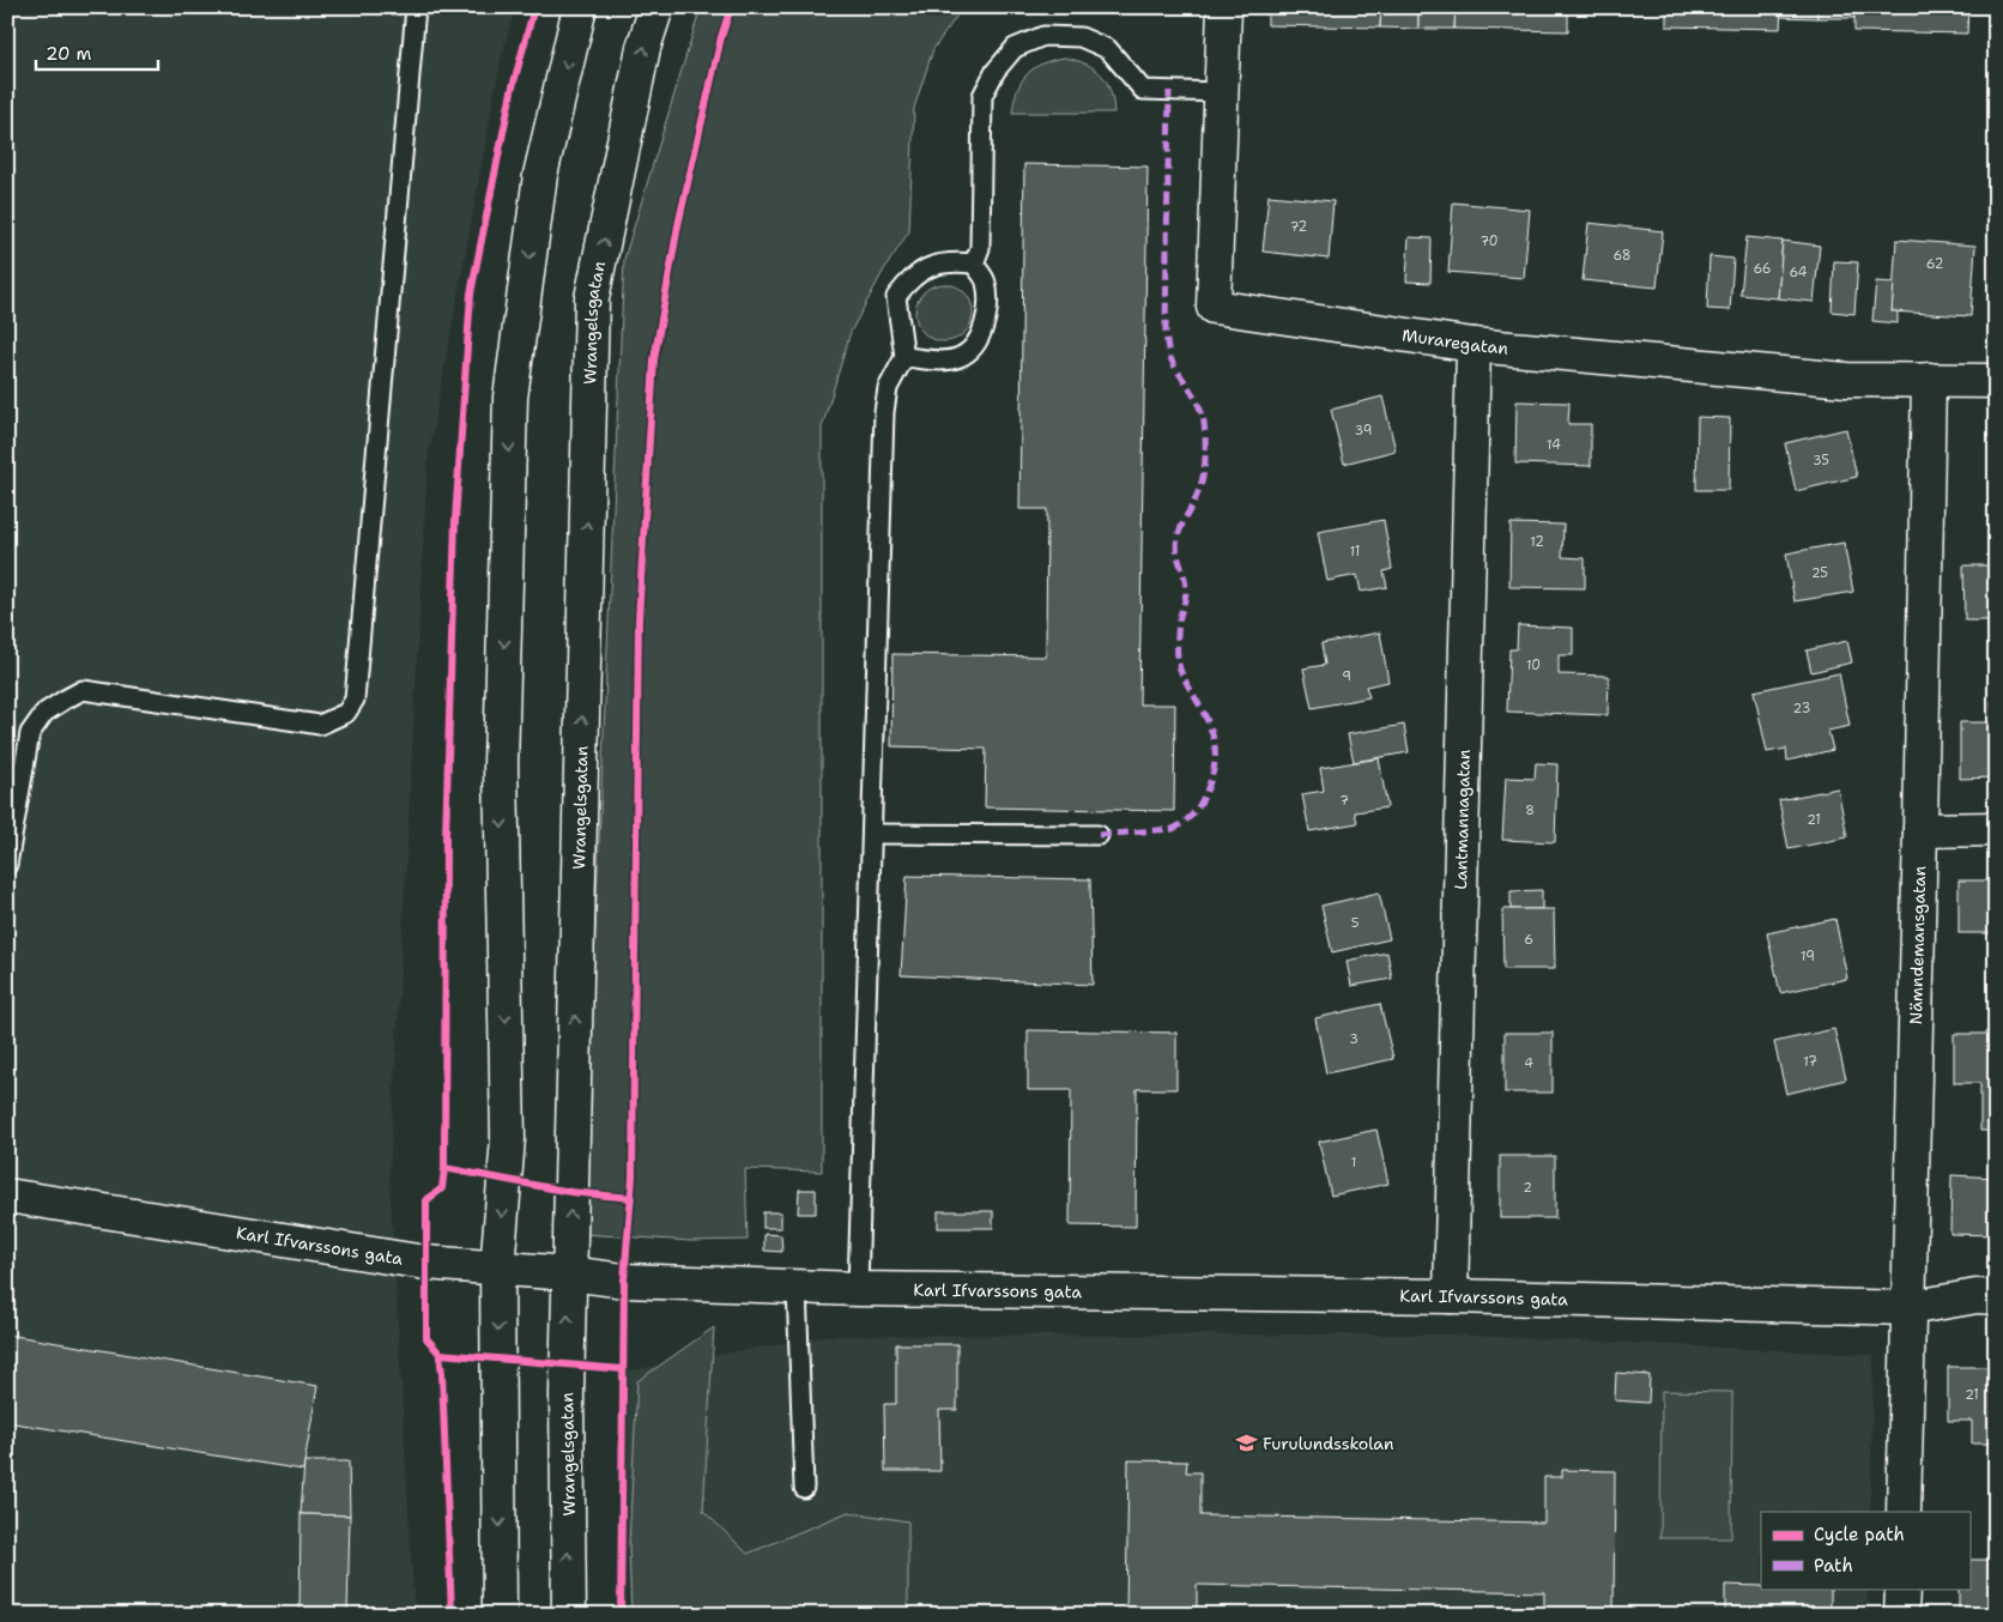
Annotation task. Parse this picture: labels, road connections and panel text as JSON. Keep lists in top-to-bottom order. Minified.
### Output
{"streets":{"street":["Wrangelsgatan","Muraregatan","Lantmannagatan","Nämndemansgatan","Karl Ifvarssons gata"]},"crossings":[["Wrangelsgatan","Karl Ifvarssons gata"],["Muraregatan","Lantmannagatan"],["Muraregatan","Nämndemansgatan"],["Lantmannagatan","Karl Ifvarssons gata"],["Nämndemansgatan","Karl Ifvarssons gata"]],"places":{"school or university":["Furulundsskolan"]},"house_numbers":["72","70","68","62","66","64","39","14","35","12","11","25","10","9","23","7","8","21","5","6","19","3","17","4","1","2","21"],"legend":["Cycle path","Path"],"scale_bar":"20 m"}
